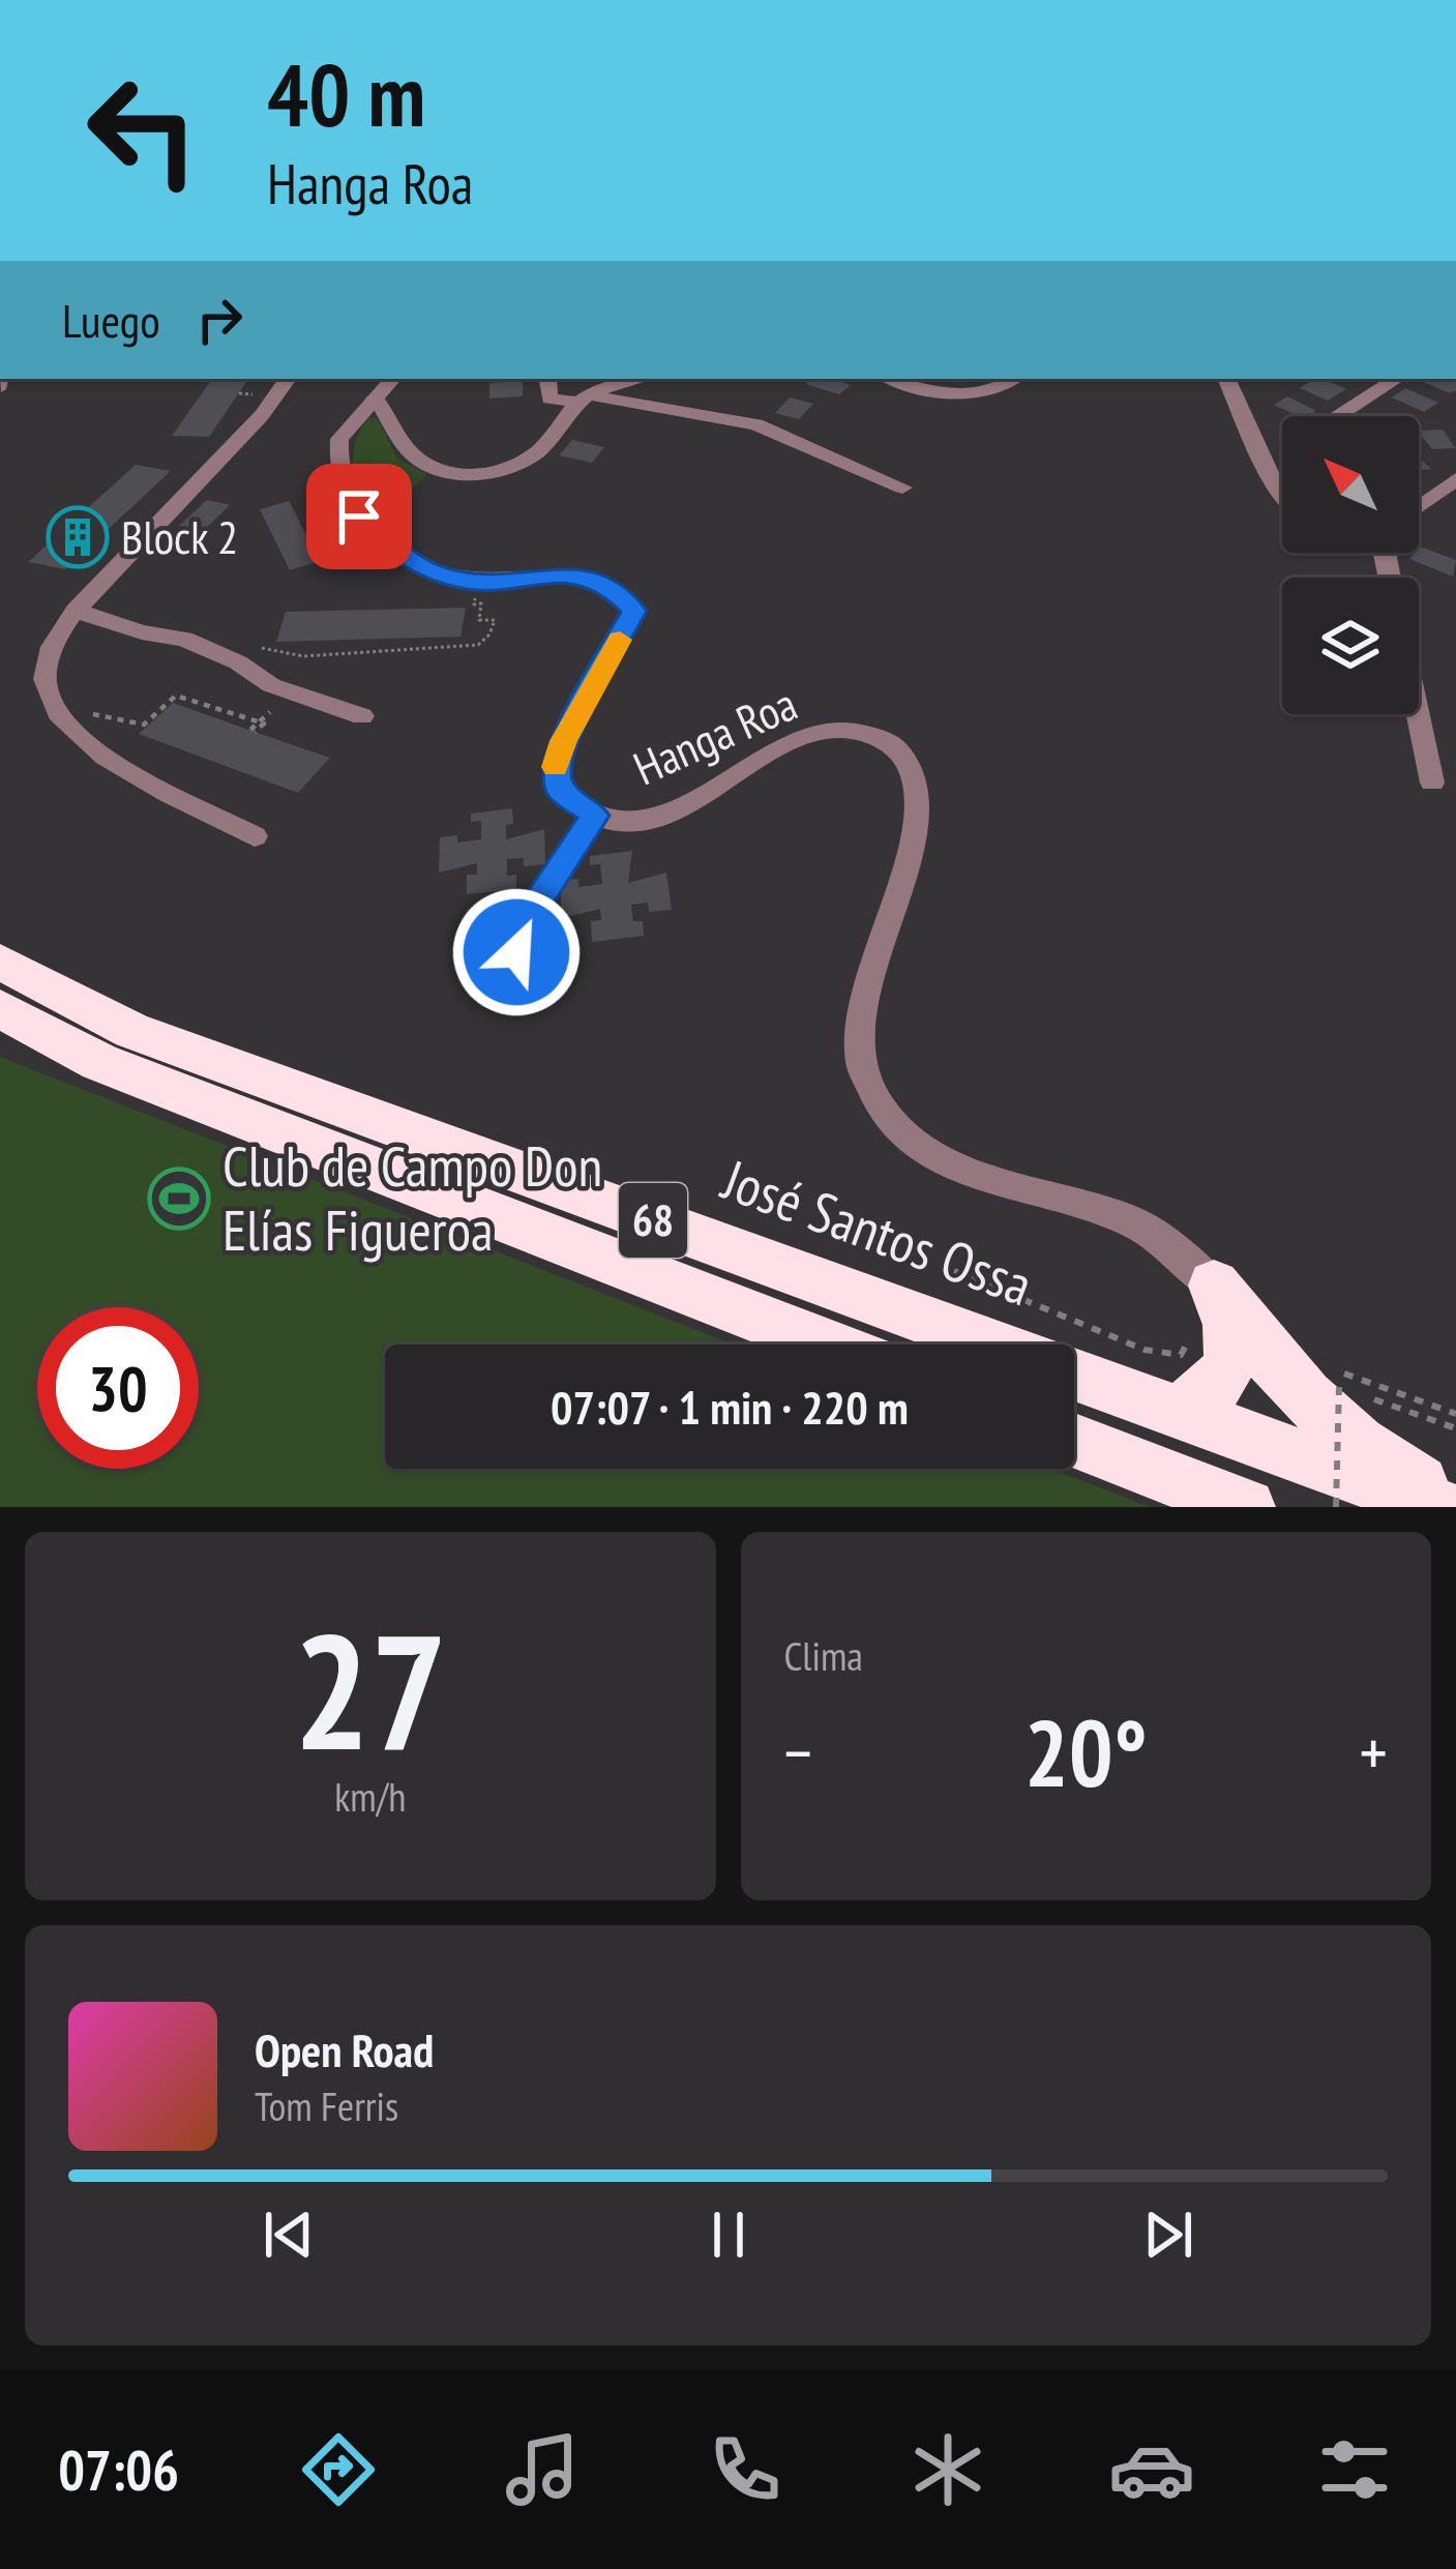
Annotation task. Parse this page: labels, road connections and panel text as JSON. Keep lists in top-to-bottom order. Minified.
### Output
{"streets":{"highway":["68","José Santos Ossa"],"street":["Hanga Roa"]},"places":{"building":["Block 2"],"sports":["Club de Campo Don Elías Figueroa"]},"north":"top left","page":{"turn":["40 m","Hanga Roa"],"then":"Luego","limit":"30","trip":"07:07 · 1 min · 220 m","tile":[["27","km/h"],"Clima"],"heat":["−","20°","+"],"song":["Open Road","Tom Ferris"],"tabs":"07:06"}}
